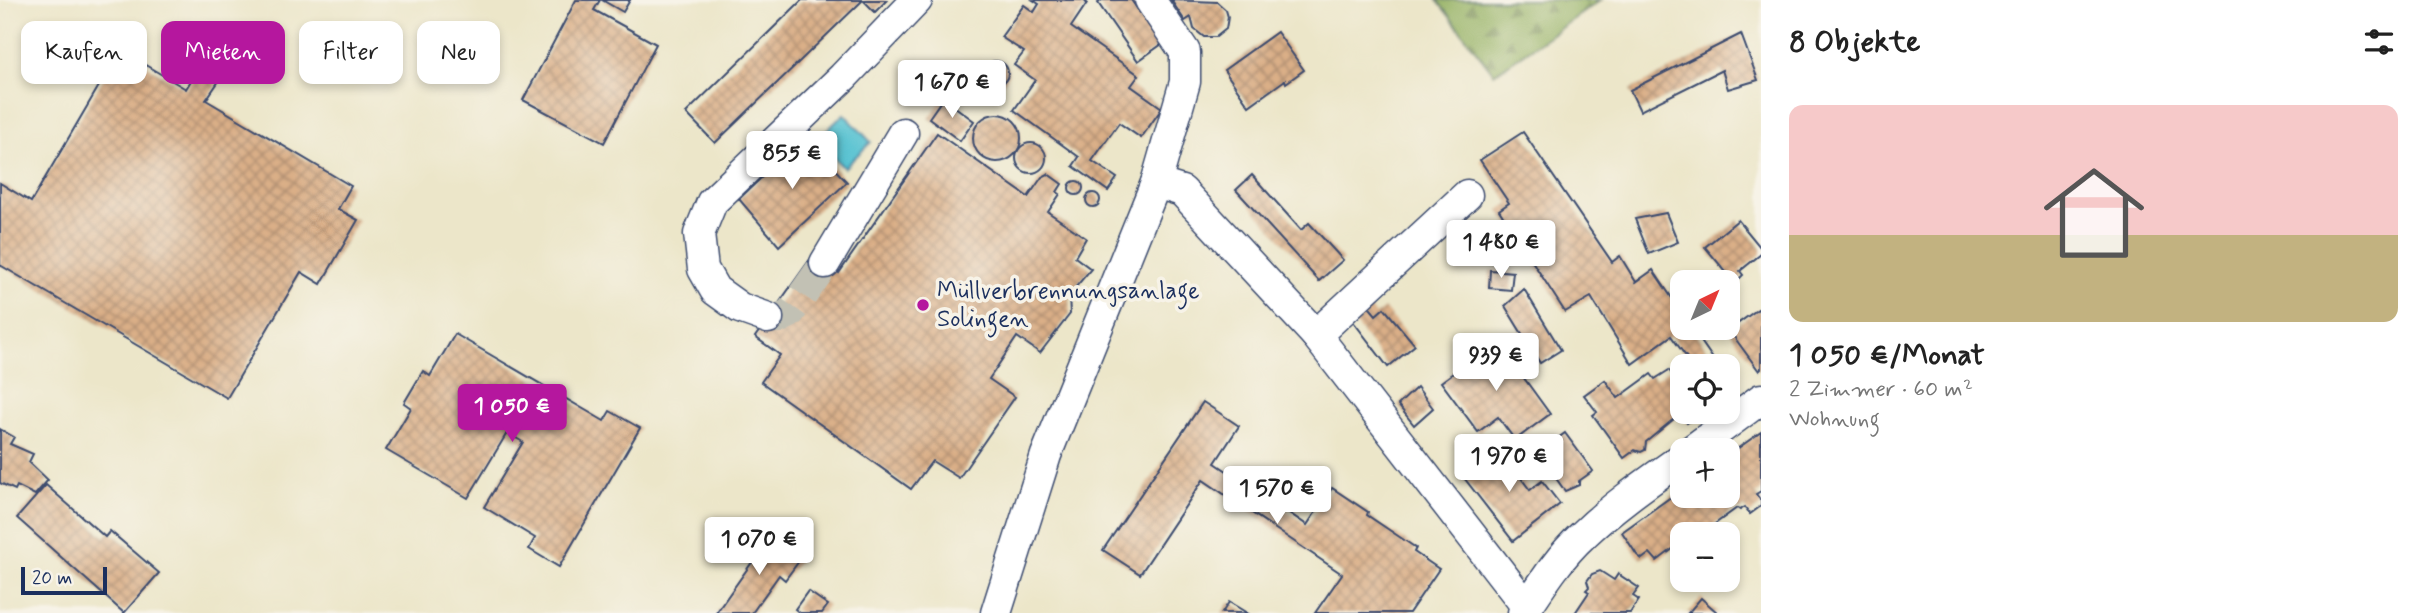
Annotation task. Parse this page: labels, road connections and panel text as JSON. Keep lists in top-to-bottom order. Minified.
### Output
{"places":["Müllverbrennungsanlage Solingen"],"scale_bar":"20 m","north":"top right","page":{"heading":"8 Objekte","chip":["Kaufen","Mieten","Filter","Neu"],"price":["1 670 €","855 €","1 480 €","939 €","1 050 €","1 970 €","1 570 €","1 070 €"],"list":[{"name":"1 050 €/Monat","note":"2 Zimmer · 60 m² · Wohnung"}],"map_buttons":["+","−"],"scale":"20 m"}}
